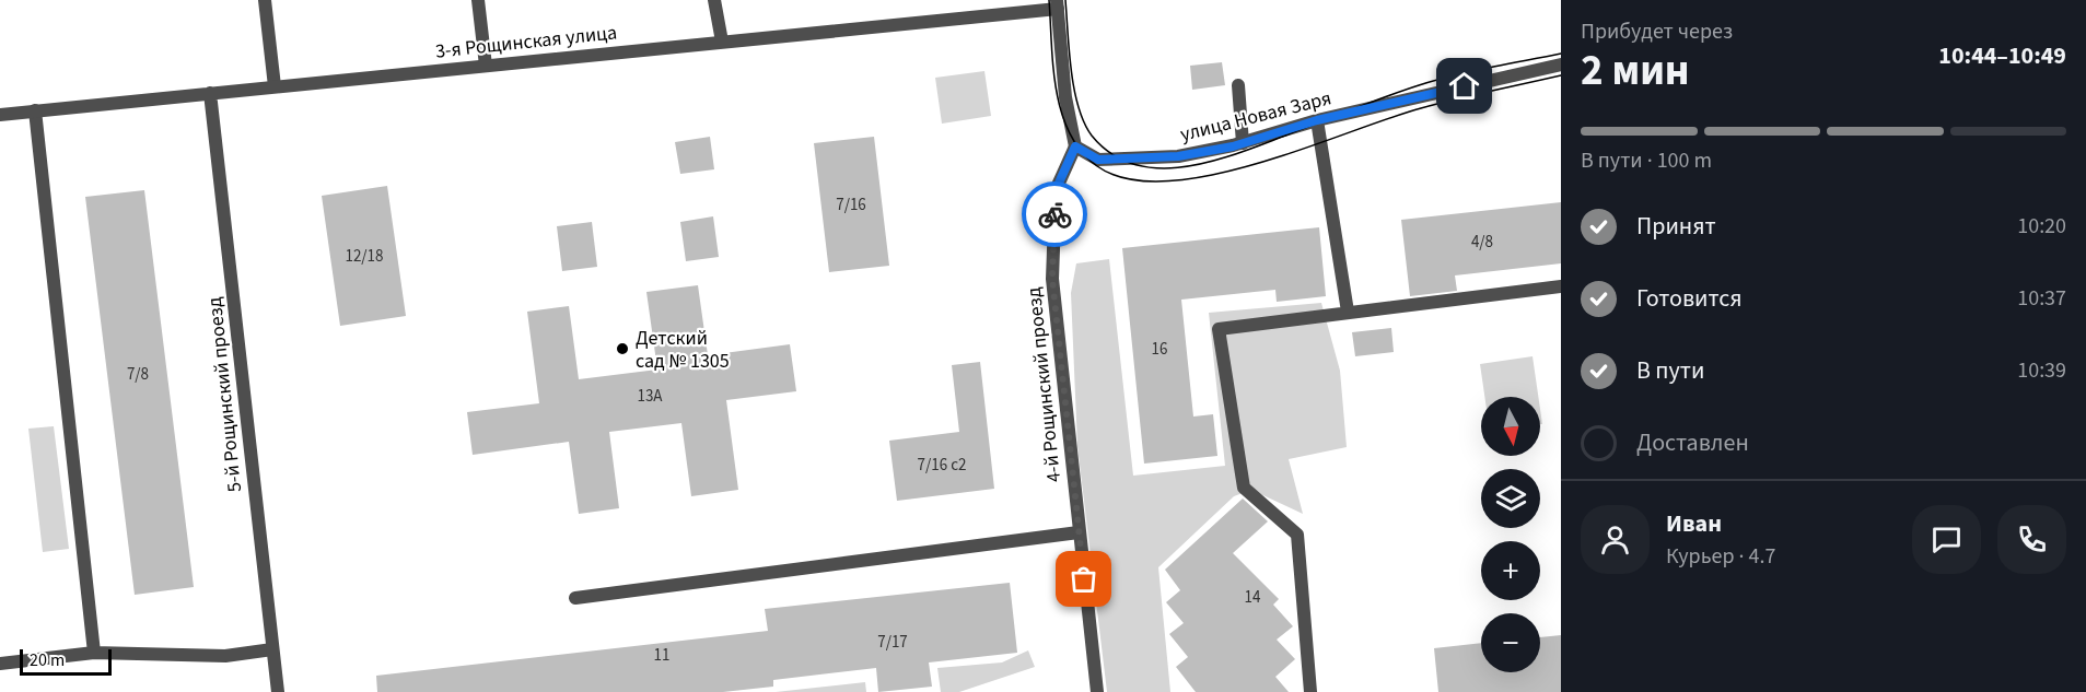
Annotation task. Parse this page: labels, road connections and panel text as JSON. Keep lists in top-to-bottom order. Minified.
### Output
{"streets":{"street":["3-я Рощинская улица","улица Новая Заря","4-й Рощинский проезд","5-й Рощинский проезд"]},"crossings":[["3-я Рощинская улица","5-й Рощинский проезд"],["улица Новая Заря","4-й Рощинский проезд"]],"places":["Детский сад № 1305"],"house_numbers":["7/16","4/8","12/18","16","7/8","13А","7/16 с2","14","7/17","11"],"scale_bar":"20 m","north":"bottom","page":{"heading":["2 мин","Прибудет через","10:44–10:49"],"panel":["Иван","Курьер · 4.7"],"bar":"В пути · 100 m","list":[["Принят","10:20"],["Готовится","10:37"],["В пути","10:39"],"Доставлен"],"map_buttons":["+","−"],"scale":"20 m"}}
